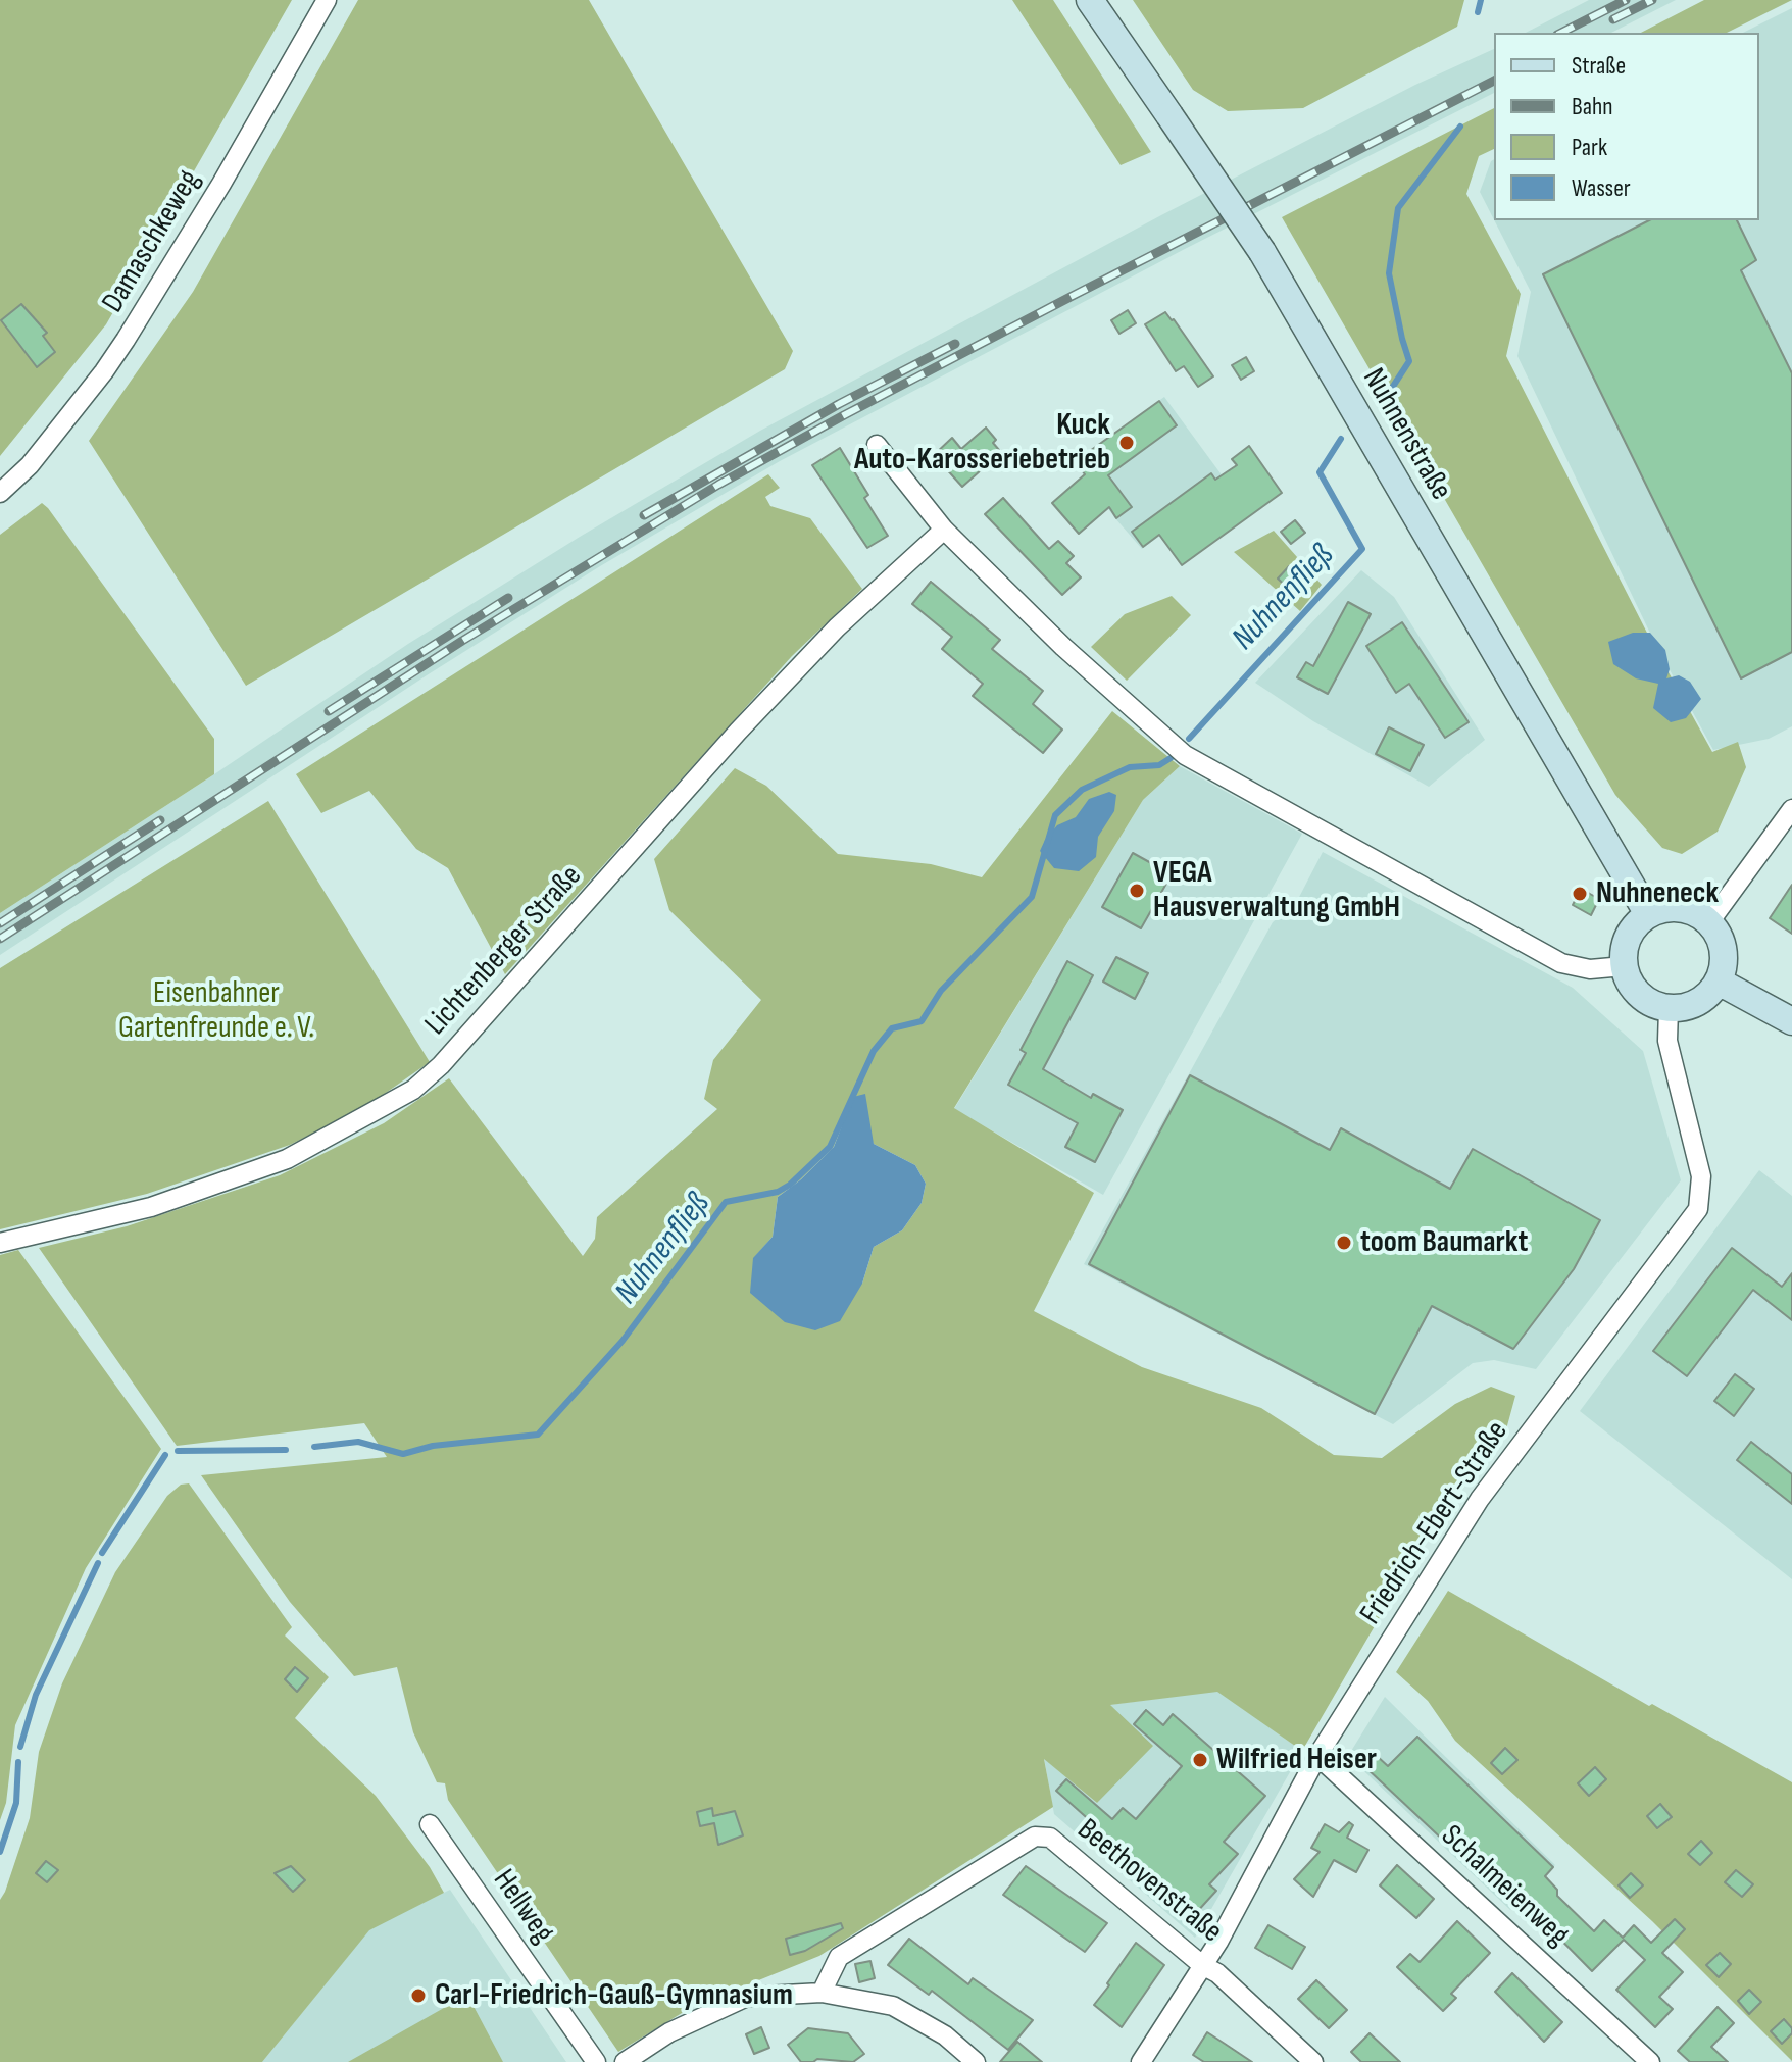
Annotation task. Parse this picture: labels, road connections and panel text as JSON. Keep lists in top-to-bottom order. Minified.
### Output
{"streets":{"main road":["Nuhnenstraße"],"street":["Damaschkeweg","Lichtenberger Straße","Friedrich-Ebert-Straße","Beethovenstraße","Schalmeienweg","Hellweg"]},"crossings":[["Nuhnenstraße","Friedrich-Ebert-Straße"],["Friedrich-Ebert-Straße","Beethovenstraße"],["Friedrich-Ebert-Straße","Schalmeienweg"]],"water":["Nuhnenfließ"],"parks":["Eisenbahner Gartenfreunde e. V."],"places":["Kuck Auto-Karosseriebetrieb","VEGA Hausverwaltung GmbH","Nuhneneck","toom Baumarkt","Wilfried Heiser","Carl-Friedrich-Gauß-Gymnasium"],"legend":["Straße","Bahn","Park","Wasser"]}
